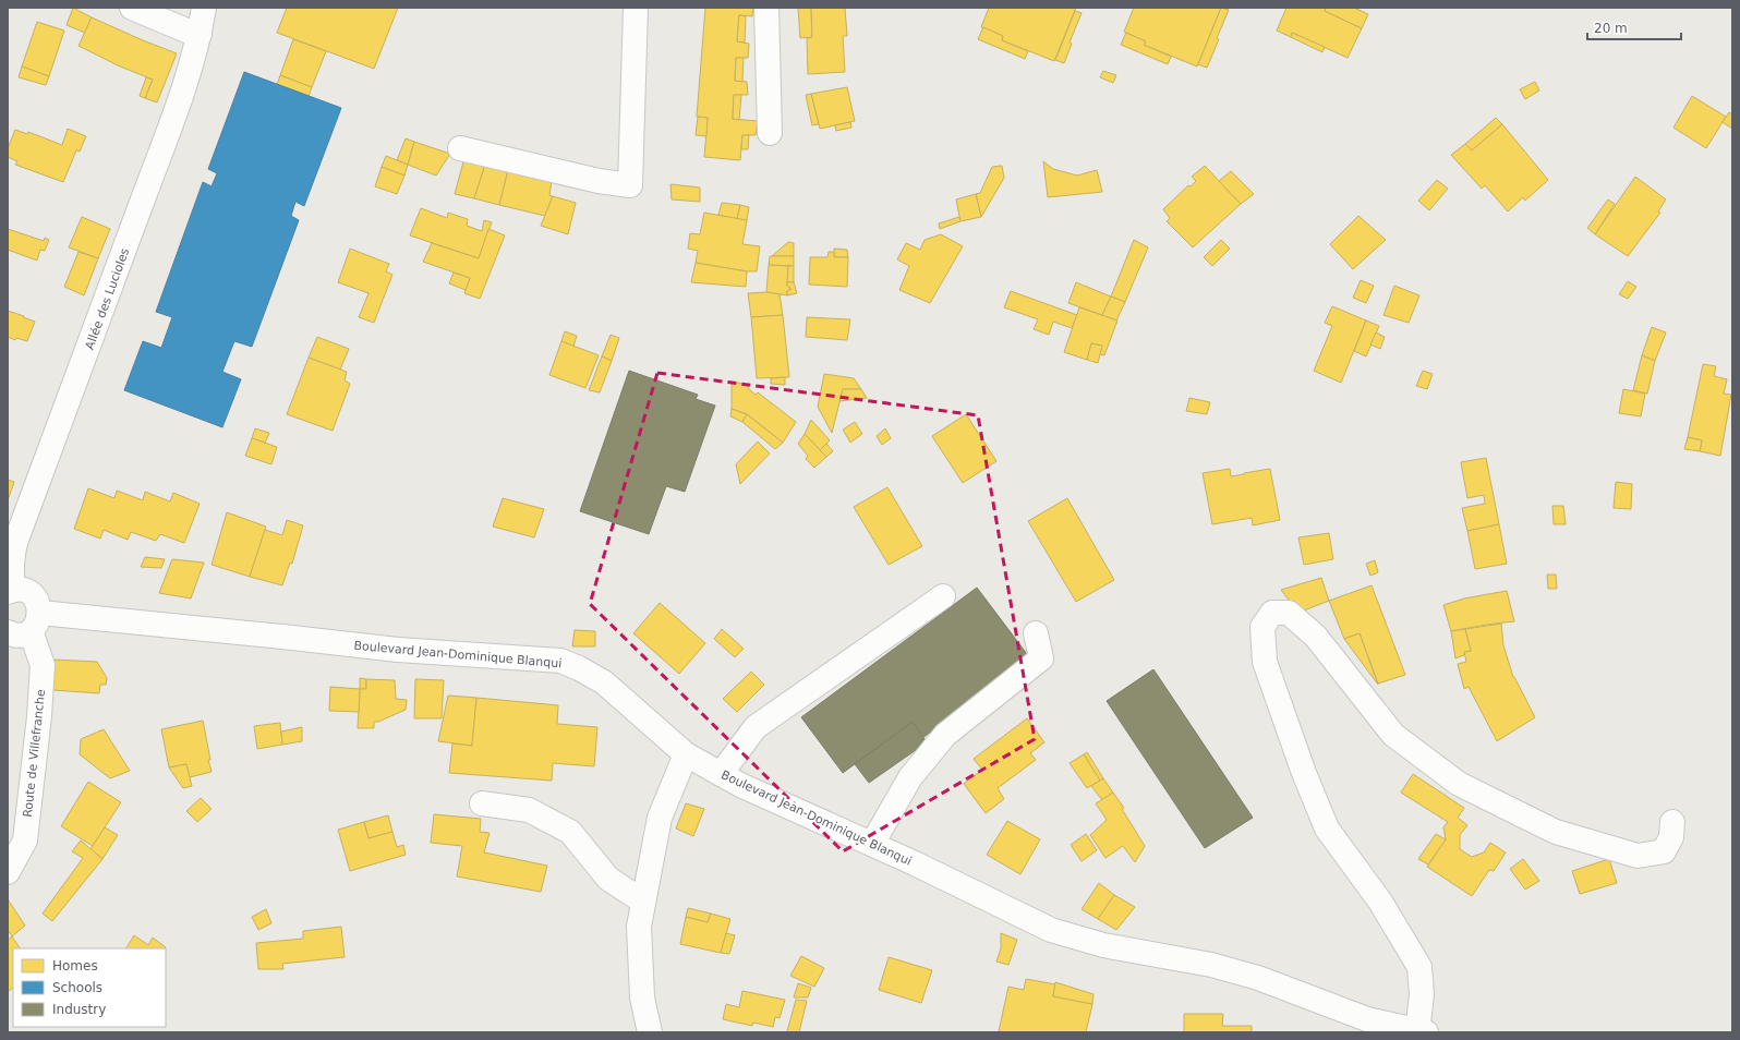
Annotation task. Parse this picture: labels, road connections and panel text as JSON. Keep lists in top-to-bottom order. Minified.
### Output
{"streets":{"street":["Allée des Lucioles","Boulevard Jean-Dominique Blanqui","Route de Villefranche"]},"crossings":[["Allée des Lucioles","Route de Villefranche"],["Boulevard Jean-Dominique Blanqui","Route de Villefranche"]],"legend":["Homes","Schools","Industry"],"scale_bar":"20 m"}
